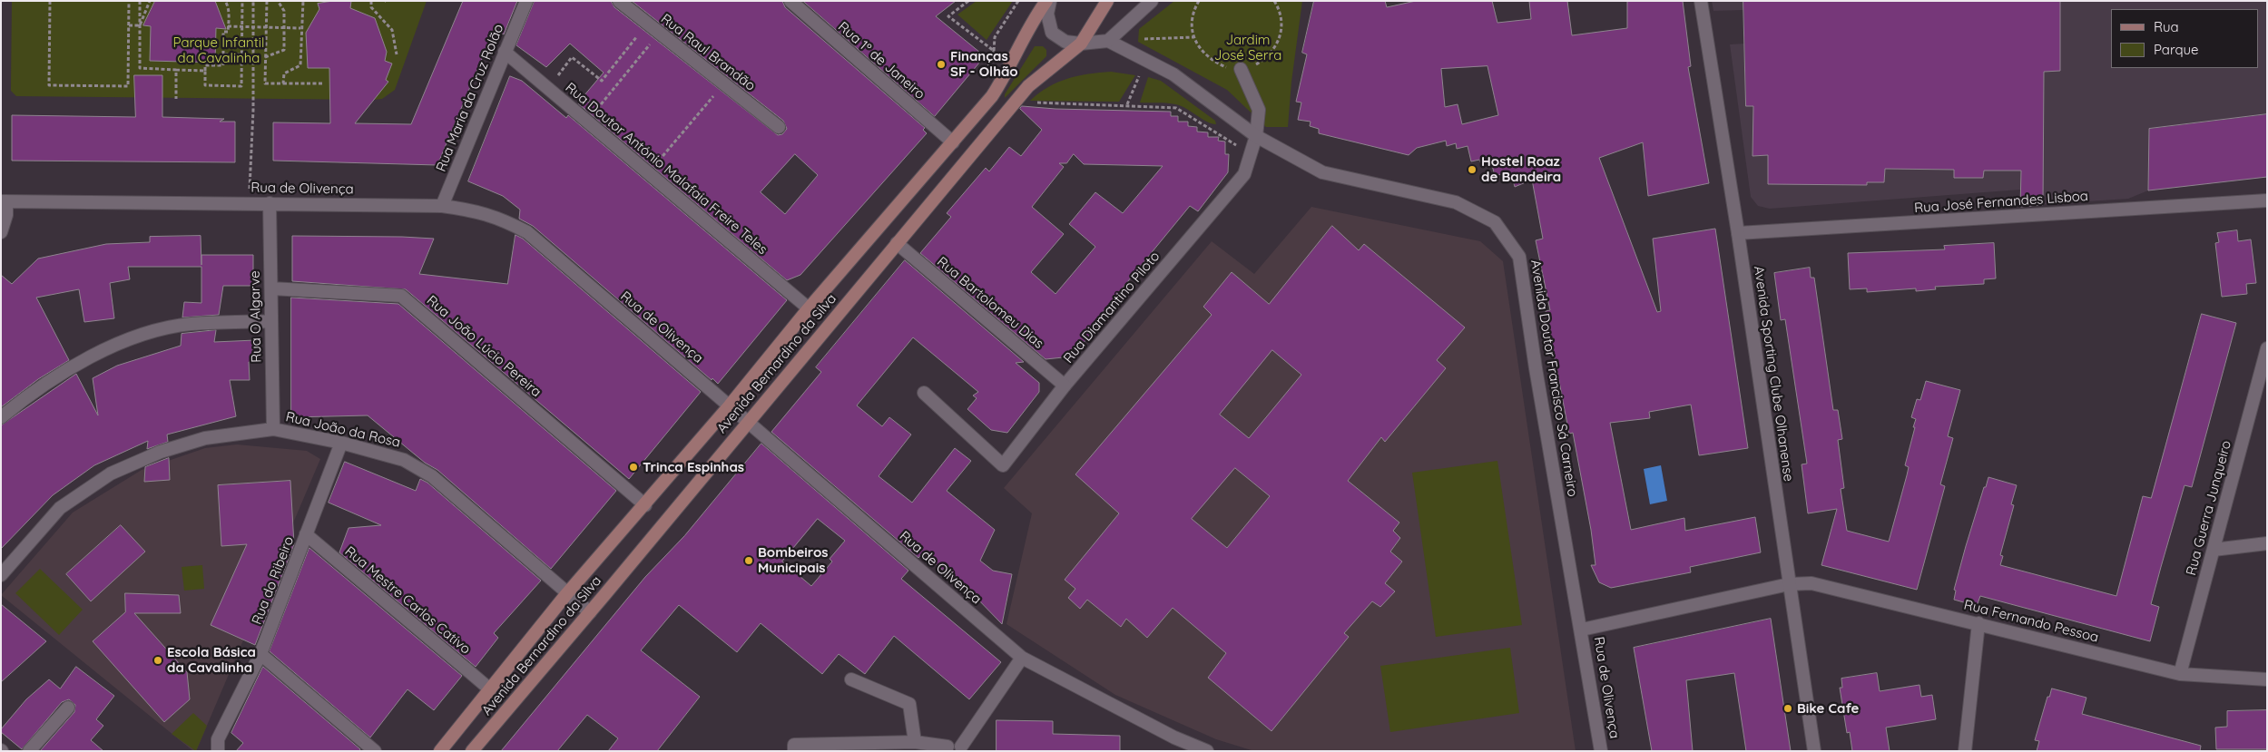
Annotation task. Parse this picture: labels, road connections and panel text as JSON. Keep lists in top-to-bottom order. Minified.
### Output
{"streets":{"main road":["Avenida Bernardino da Silva"],"street":["Rua Raul Brandão","Rua 1º de Janeiro","Rua Maria da Cruz Rolão","Rua Doutor António Malafaia Freire Teles","Rua de Olivença","Rua José Fernandes Lisboa","Rua Bartolomeu Dias","Rua Diamantino Piloto","Rua O Algarve","Rua João Lúcio Pereira","Avenida Sporting Clube Olhanense","Avenida Doutor Francisco Sá Carneiro","Rua João da Rosa","Rua Guerra Junqueiro","Rua do Ribeiro","Rua Mestre Carlos Cativo","Rua Fernando Pessoa"]},"crossings":[["Rua 1º de Janeiro","Avenida Bernardino da Silva"],["Rua Maria da Cruz Rolão","Rua Doutor António Malafaia Freire Teles"],["Rua Maria da Cruz Rolão","Rua de Olivença"],["Rua Doutor António Malafaia Freire Teles","Avenida Bernardino da Silva"],["Rua de Olivença","Rua O Algarve"],["Rua de Olivença","Avenida Bernardino da Silva"],["Rua de Olivença","Avenida Doutor Francisco Sá Carneiro"],["Rua José Fernandes Lisboa","Avenida Sporting Clube Olhanense"],["Rua Bartolomeu Dias","Rua Diamantino Piloto"],["Rua Bartolomeu Dias","Avenida Bernardino da Silva"],["Rua Diamantino Piloto","Avenida Doutor Francisco Sá Carneiro"],["Rua O Algarve","Rua João Lúcio Pereira"],["Rua O Algarve","Rua João da Rosa"],["Rua João Lúcio Pereira","Avenida Bernardino da Silva"],["Avenida Bernardino da Silva","Rua João da Rosa"],["Avenida Bernardino da Silva","Rua Mestre Carlos Cativo"],["Avenida Sporting Clube Olhanense","Rua Fernando Pessoa"],["Rua João da Rosa","Rua do Ribeiro"],["Rua Guerra Junqueiro","Rua Fernando Pessoa"],["Rua do Ribeiro","Rua Mestre Carlos Cativo"]],"parks":["Jardim José Serra","Parque Infantil da Cavalinha"],"places":["Finanças SF - Olhão","Hostel Roaz de Bandeira","Trinca Espinhas","Bombeiros Municipais","Escola Básica da Cavalinha","Bike Cafe"],"legend":["Rua","Parque"]}
